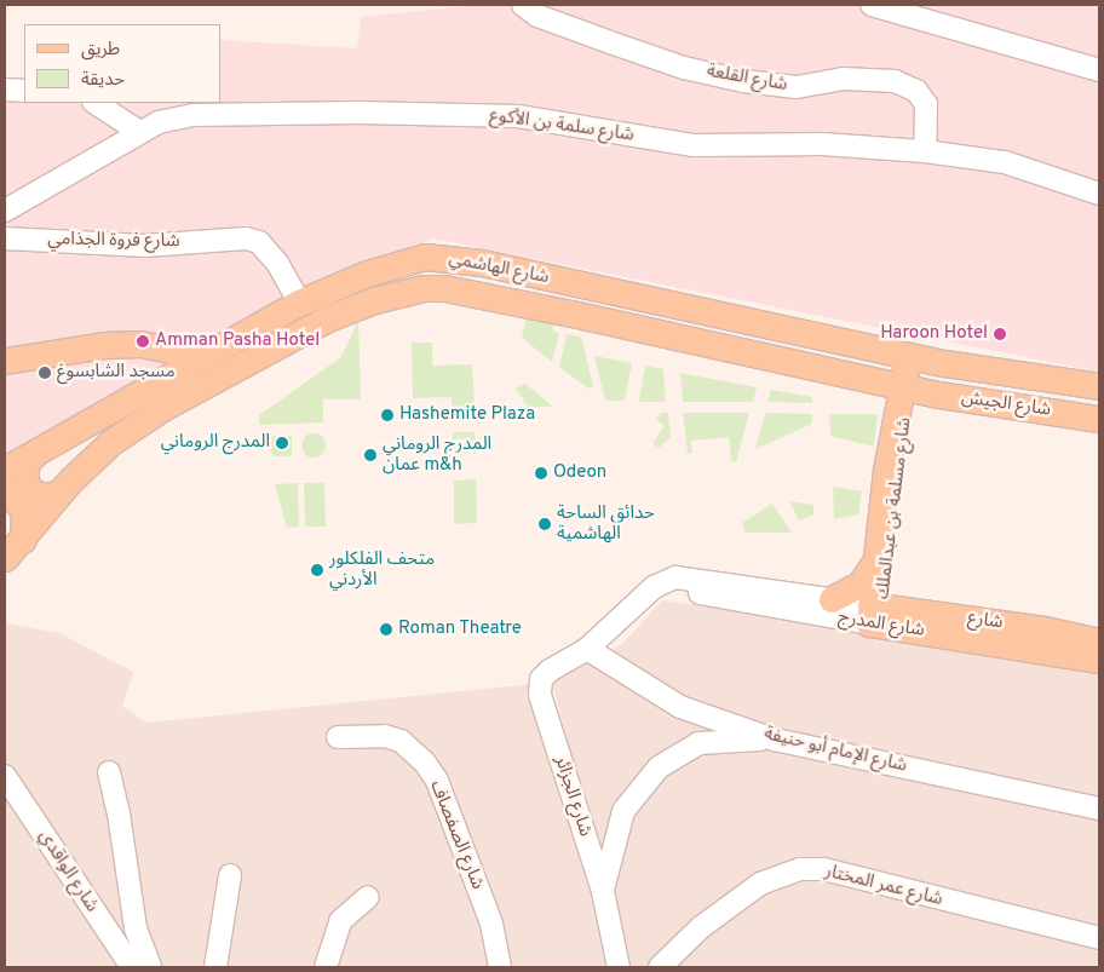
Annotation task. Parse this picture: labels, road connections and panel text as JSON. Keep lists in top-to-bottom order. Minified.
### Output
{"streets":{"main road":["شارع الهاشمي","شارع الجيش","شارع مسلمة بن عبدالملك","شارع","شارع المدرج"],"street":["شارع القلعة","شارع سلمة بن الأكوع","شارع فروة الجذامي","شارع الإمام أبو حنيفة","شارع الجزائر","شارع الصفصاف","شارع الواقدي","شارع عمر المختار"]},"crossings":[["شارع القلعة","شارع سلمة بن الأكوع"],["شارع فروة الجذامي","شارع الهاشمي"],["شارع الهاشمي","شارع الجيش"],["شارع الهاشمي","شارع مسلمة بن عبدالملك"],["شارع الجيش","شارع مسلمة بن عبدالملك"],["شارع مسلمة بن عبدالملك","شارع"],["شارع مسلمة بن عبدالملك","شارع المدرج"],["شارع","شارع المدرج"],["شارع الإمام أبو حنيفة","شارع الجزائر"]],"places":["Haroon Hotel","Amman Pasha Hotel","مسجد الشابسوغ","Hashemite Plaza","المدرج الروماني","المدرج الروماني عمان m&h","Odeon","حدائق الساحة الهاشمية","متحف الفلكلور الأردني","Roman Theatre"],"legend":["طريق","حديقة"]}
